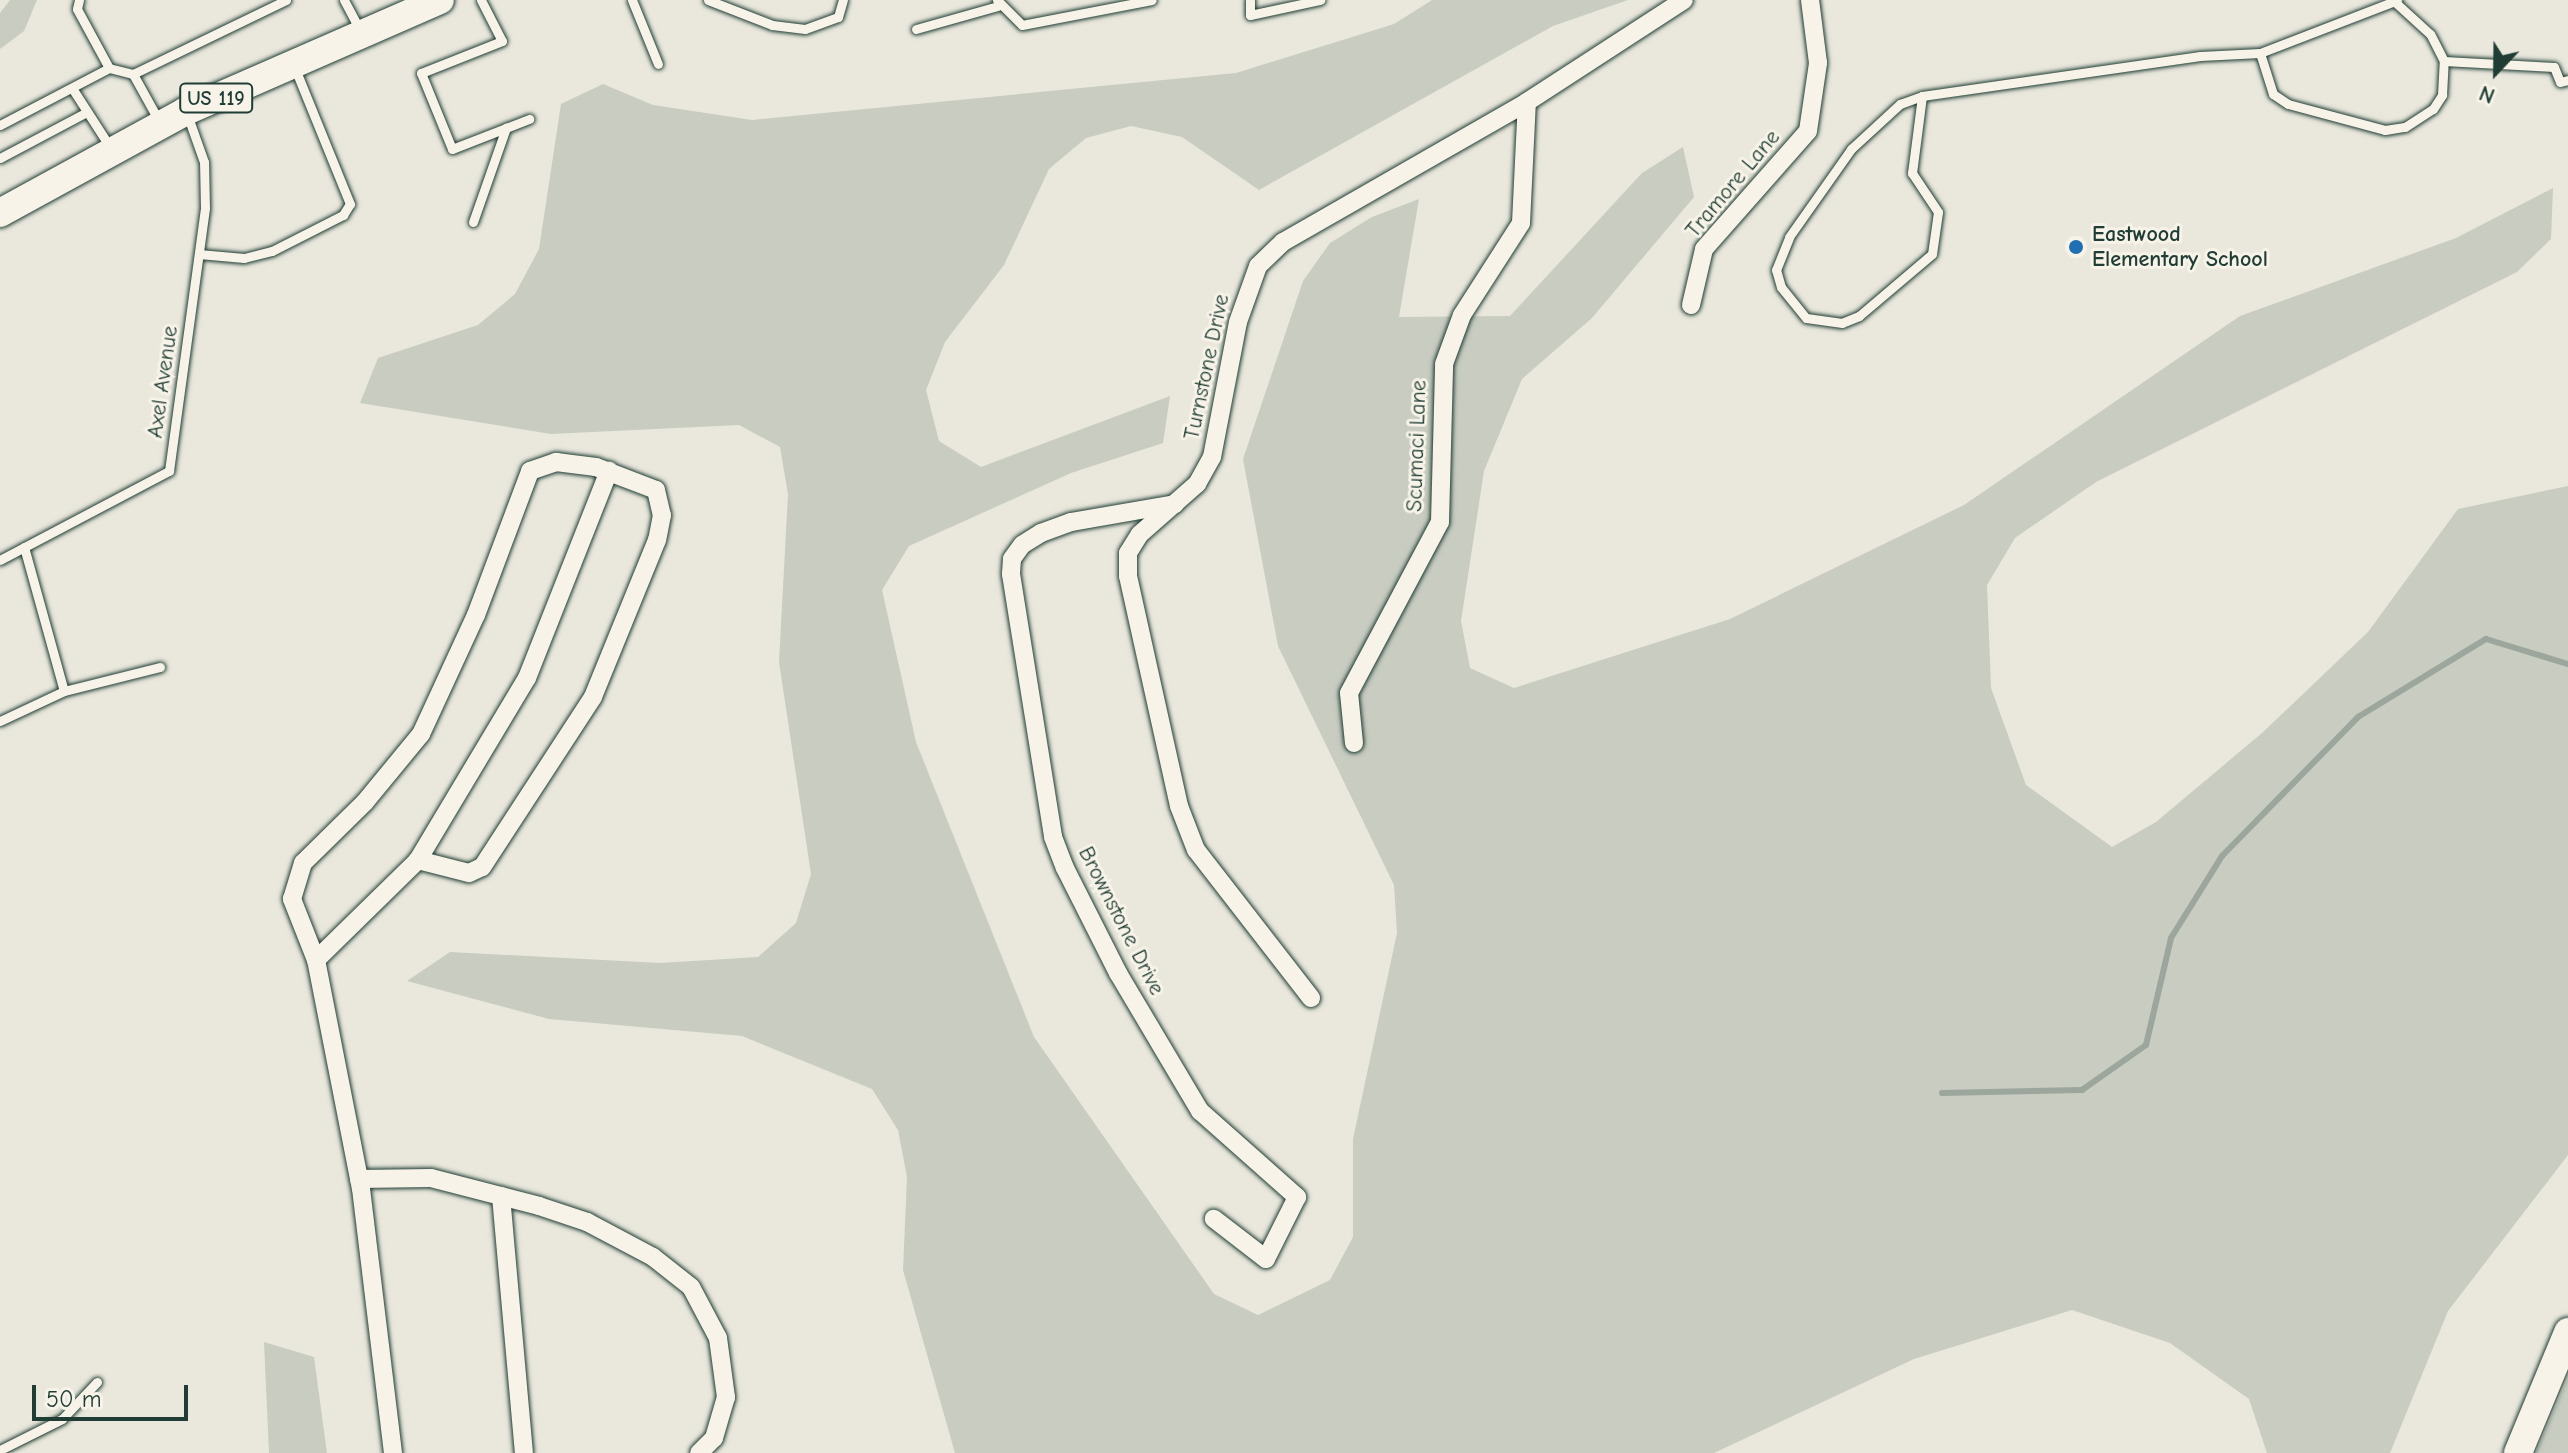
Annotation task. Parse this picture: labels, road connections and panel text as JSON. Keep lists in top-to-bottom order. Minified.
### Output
{"streets":{"main road":["US 119"],"street":["Tramore Lane","Turnstone Drive","Scumaci Lane","Brownstone Drive"],"lane":["Axel Avenue"]},"crossings":[["US 119","Axel Avenue"],["Turnstone Drive","Scumaci Lane"],["Turnstone Drive","Brownstone Drive"]],"places":["Eastwood Elementary School"],"scale_bar":"50 m","north":"bottom"}
